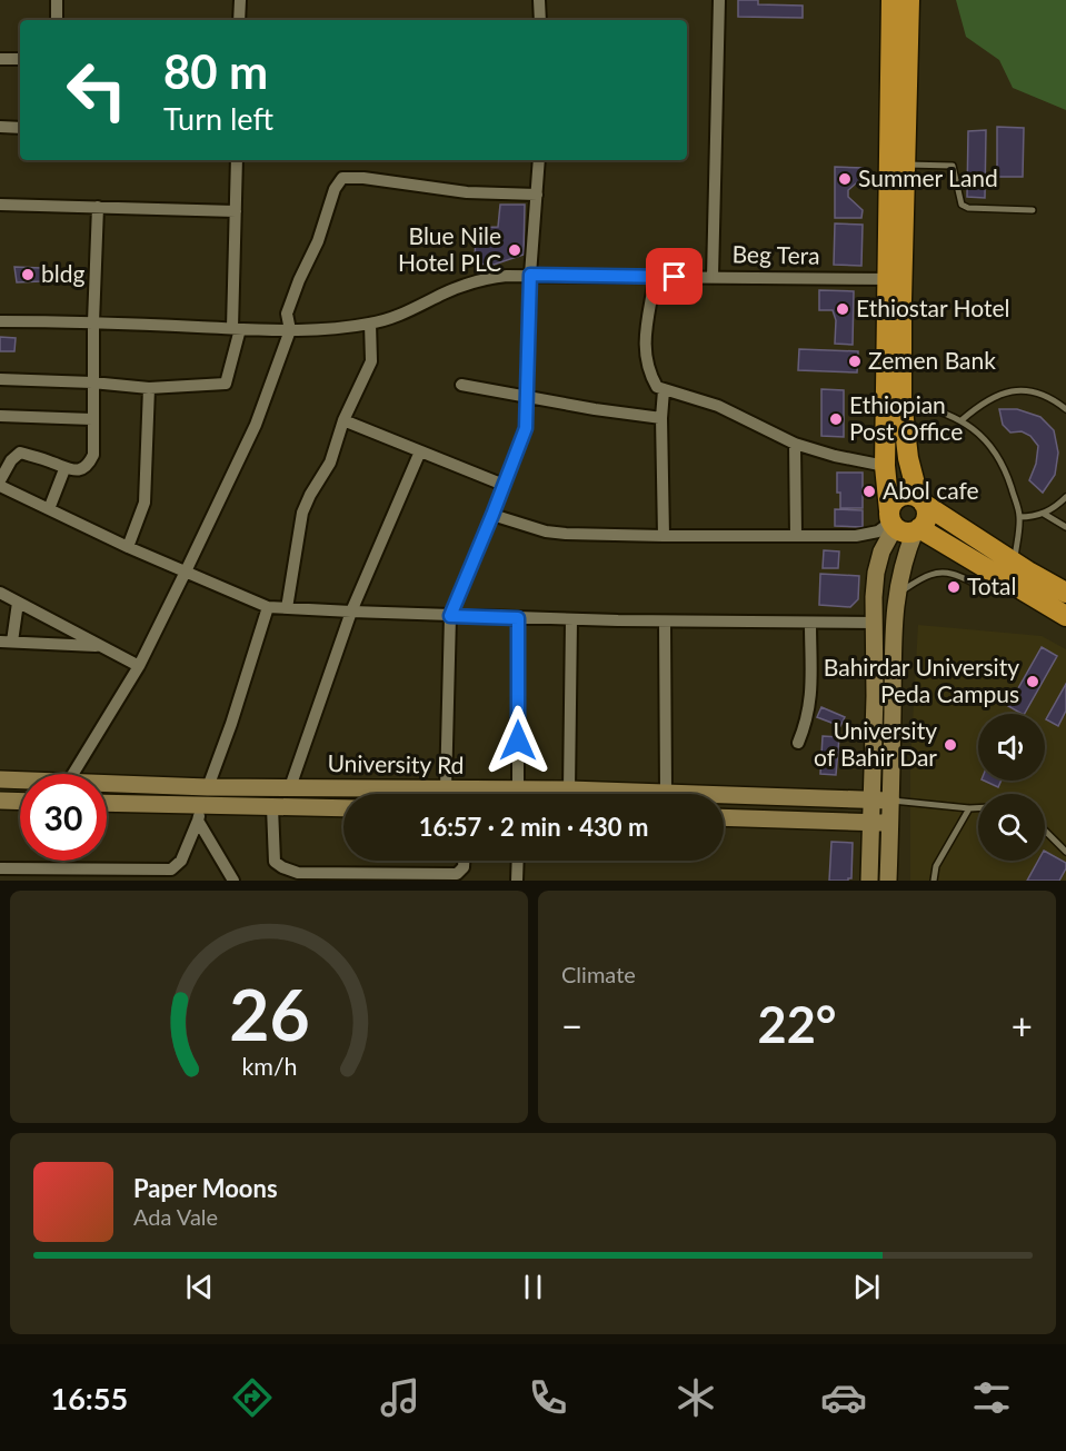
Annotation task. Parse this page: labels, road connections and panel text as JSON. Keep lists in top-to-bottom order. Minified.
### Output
{"streets":{"street":["Beg Tera","University Rd"]},"places":["Summer Land","Blue Nile Hotel PLC","bldg","Ethiostar Hotel","Zemen Bank","Ethiopian Post Office","Abol cafe","Total","Bahirdar University Peda Campus","University of Bahir Dar"],"page":{"turn":["80 m","Turn left"],"limit":"30","trip":"16:57 · 2 min · 430 m","tile":"Climate","heat":["−","22°","+"],"song":["Paper Moons","Ada Vale"],"tabs":"16:55","gauge":["26","km/h"]}}
